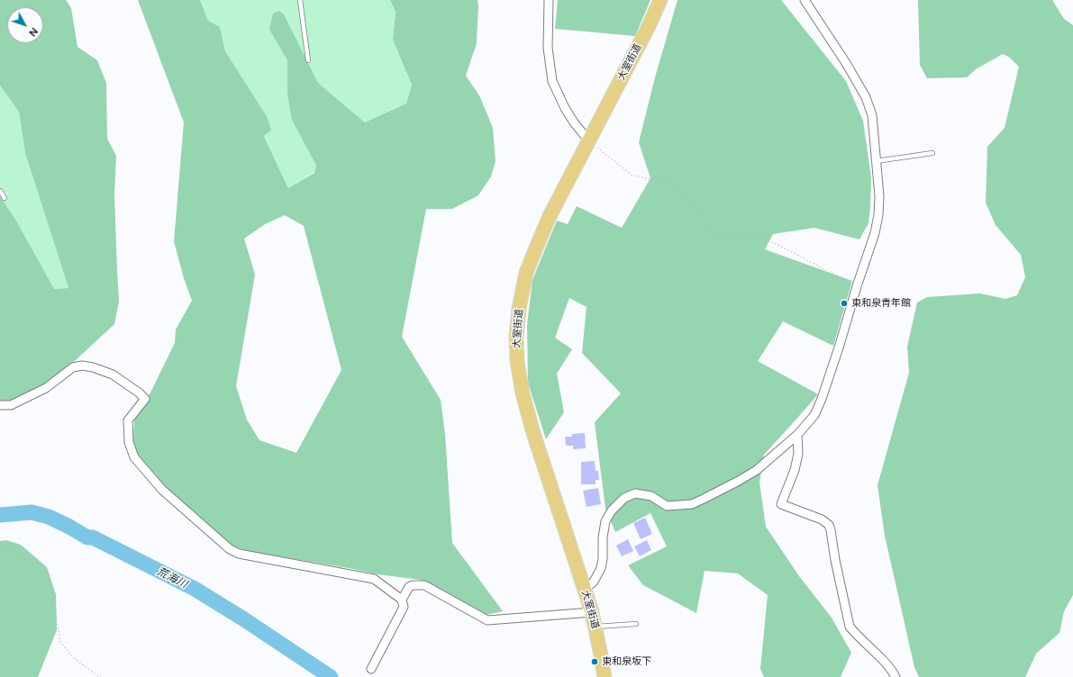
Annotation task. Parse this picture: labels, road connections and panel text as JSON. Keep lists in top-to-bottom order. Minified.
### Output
{"streets":{"main road":["大室街道"]},"water":["荒海川"],"places":["東和泉青年館","東和泉坂下"],"north":"bottom right"}
